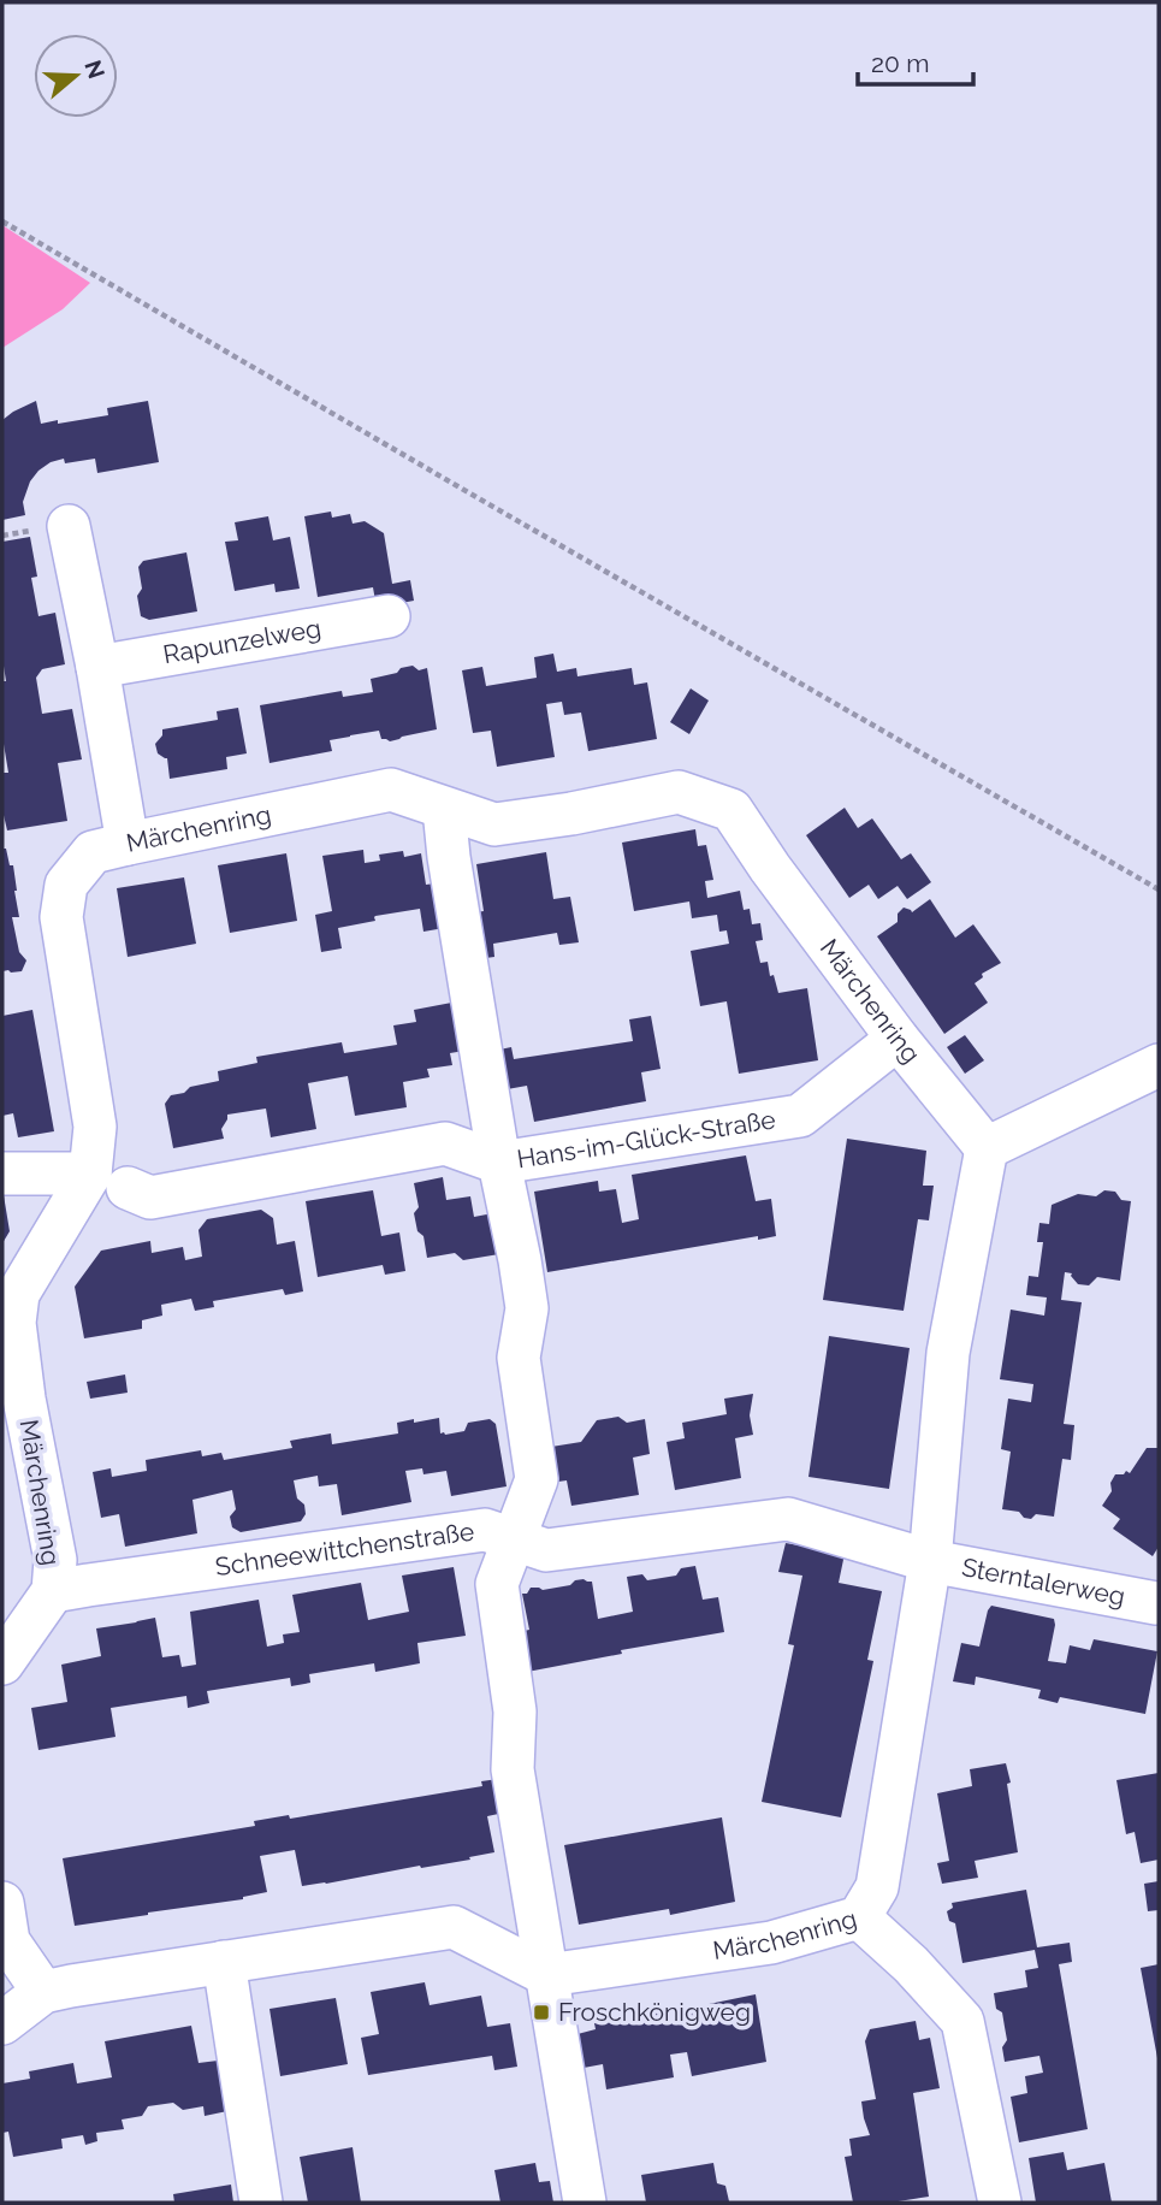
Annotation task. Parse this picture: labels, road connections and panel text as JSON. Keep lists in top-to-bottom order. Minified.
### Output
{"streets":{"street":["Rapunzelweg","Märchenring","Hans-im-Glück-Straße","Schneewittchenstraße","Sterntalerweg"]},"crossings":[["Märchenring","Hans-im-Glück-Straße"],["Märchenring","Schneewittchenstraße"],["Märchenring","Sterntalerweg"],["Schneewittchenstraße","Sterntalerweg"]],"places":{"transit":["Froschkönigweg"]},"scale_bar":"20 m","north":"right"}
